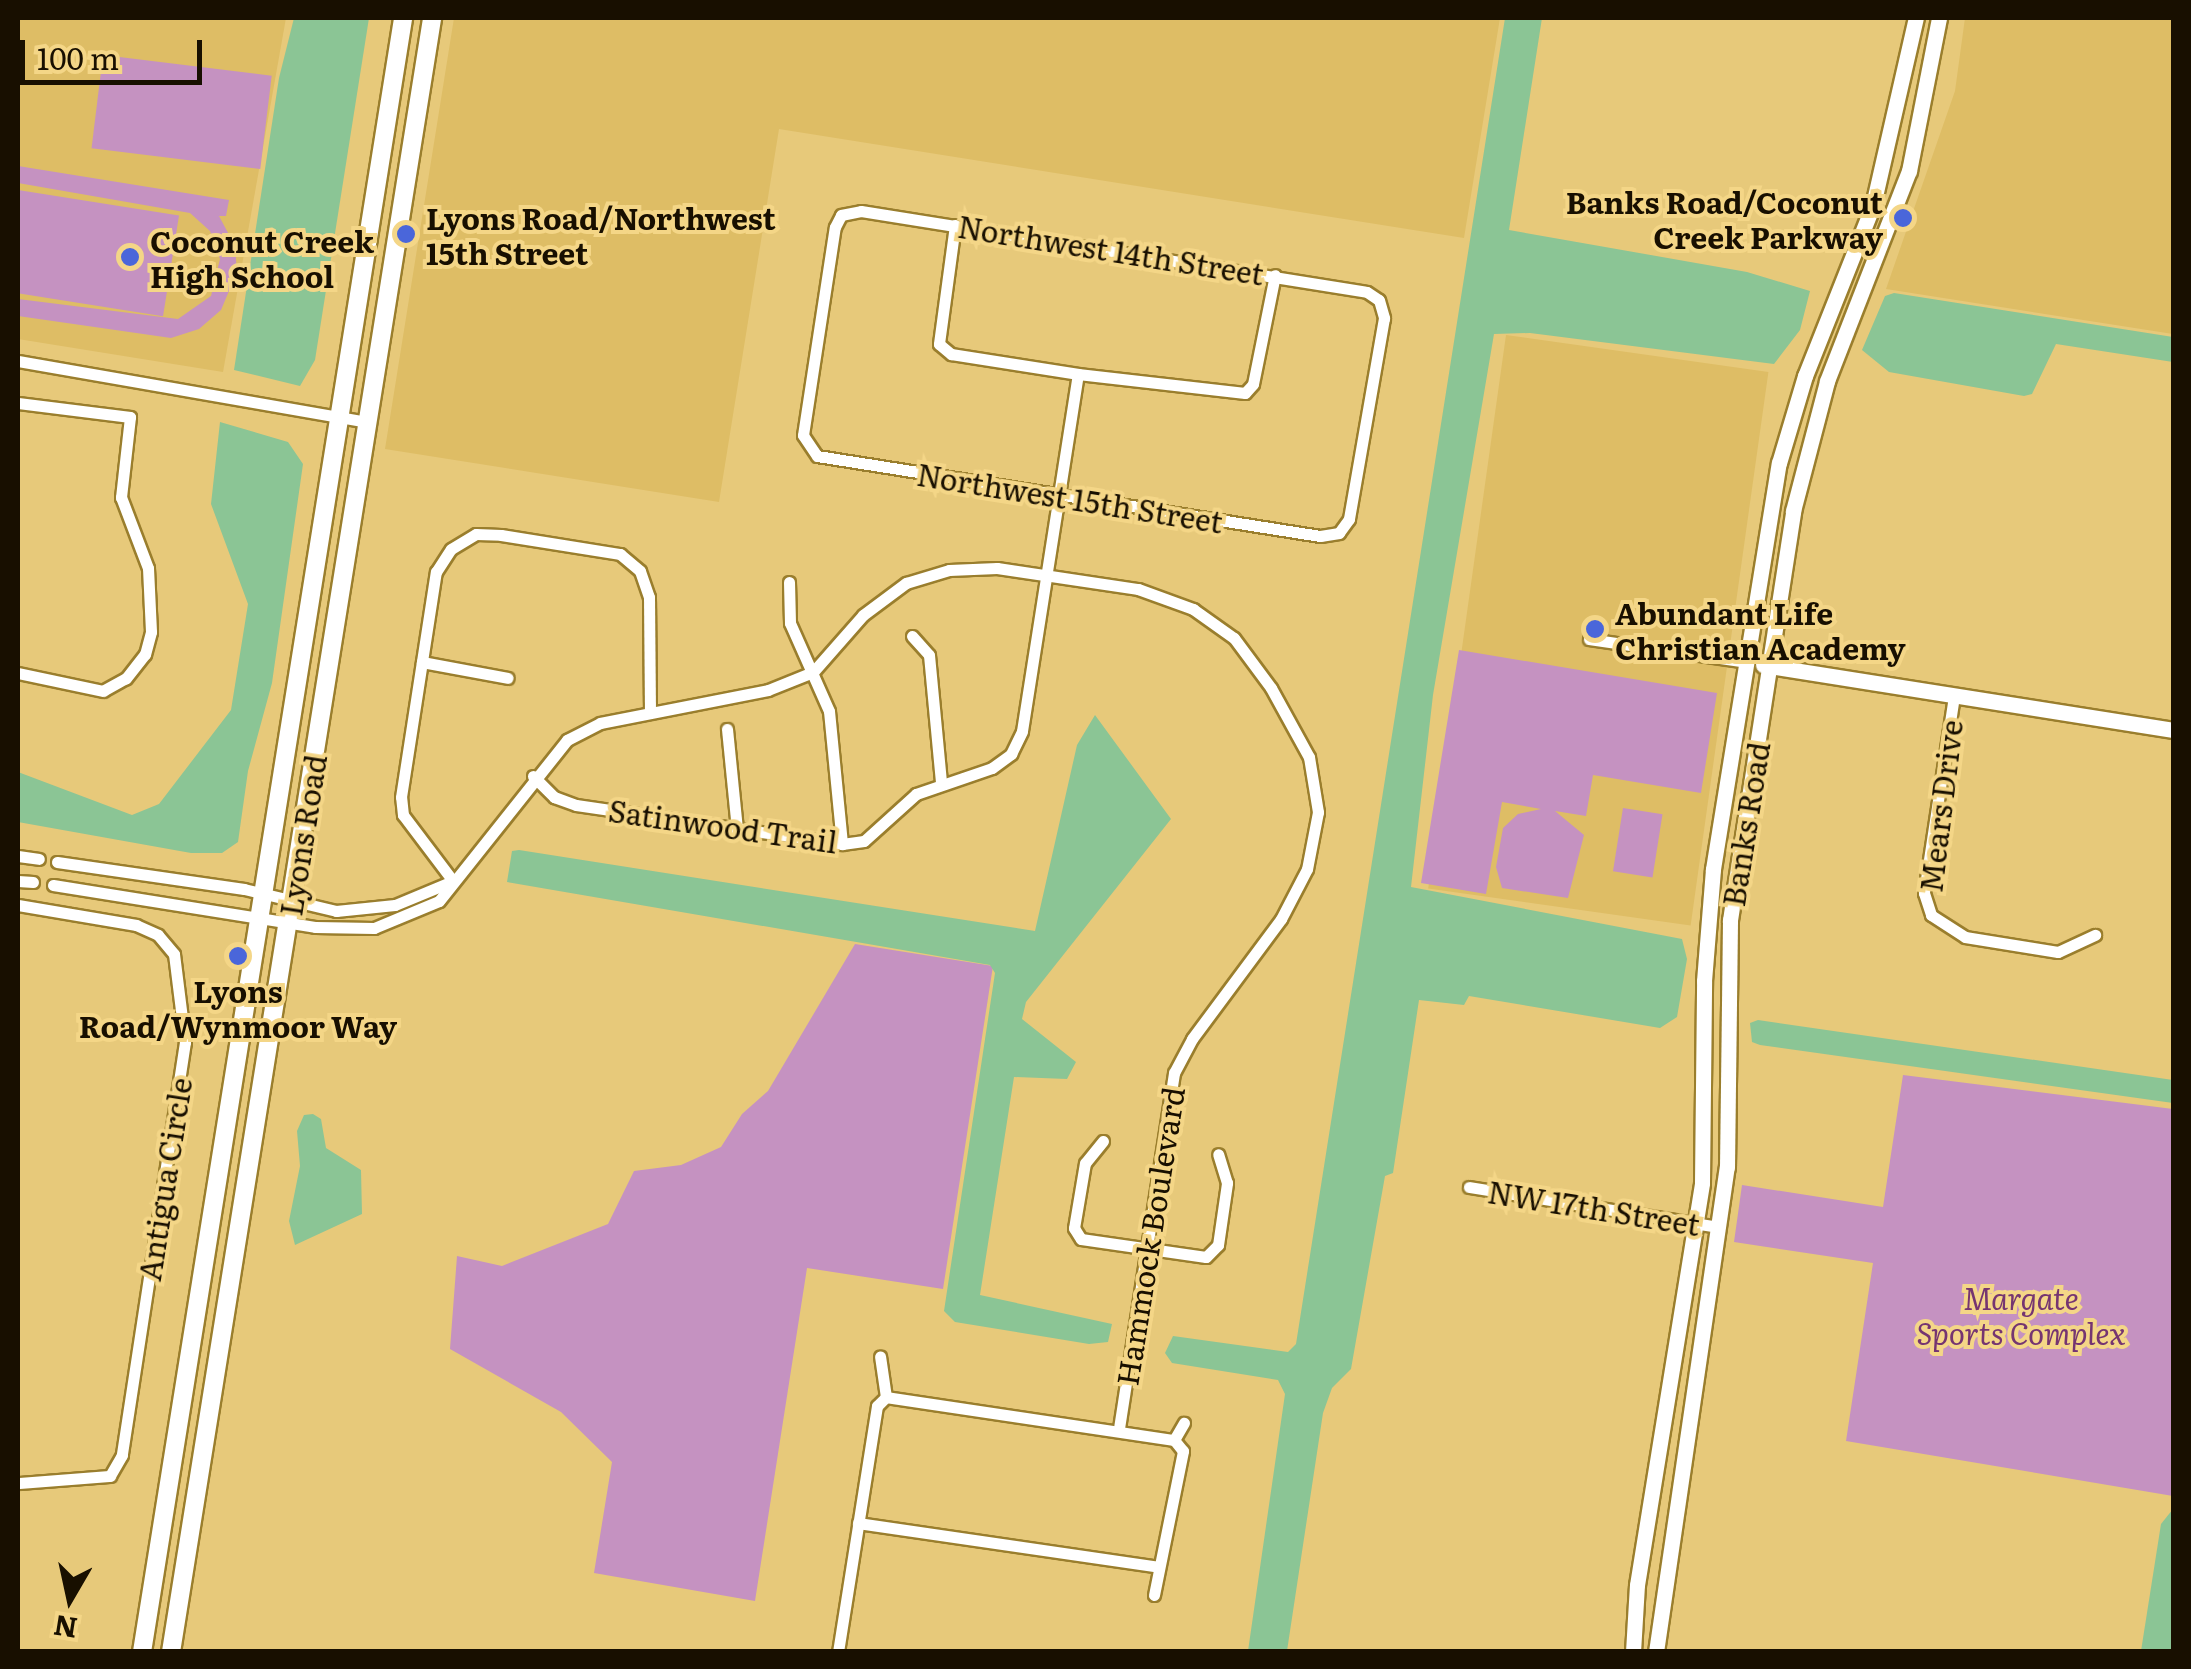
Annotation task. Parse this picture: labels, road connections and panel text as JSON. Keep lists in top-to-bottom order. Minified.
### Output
{"streets":{"main road":["Lyons Road"],"street":["Northwest 14th Street","Northwest 15th Street","Mears Drive","Banks Road","Satinwood Trail","Antigua Circle","NW 17th Street","Hammock Boulevard"]},"crossings":[["Northwest 14th Street","Northwest 15th Street"],["Banks Road","NW 17th Street"],["Satinwood Trail","Hammock Boulevard"],["Lyons Road","Hammock Boulevard"]],"parks":["Margate Sports Complex"],"places":["Banks Road/Coconut Creek Parkway","Lyons Road/Northwest 15th Street","Coconut Creek High School","Abundant Life Christian Academy","Lyons Road/Wynmoor Way"],"scale_bar":"100 m","north":"bottom"}
